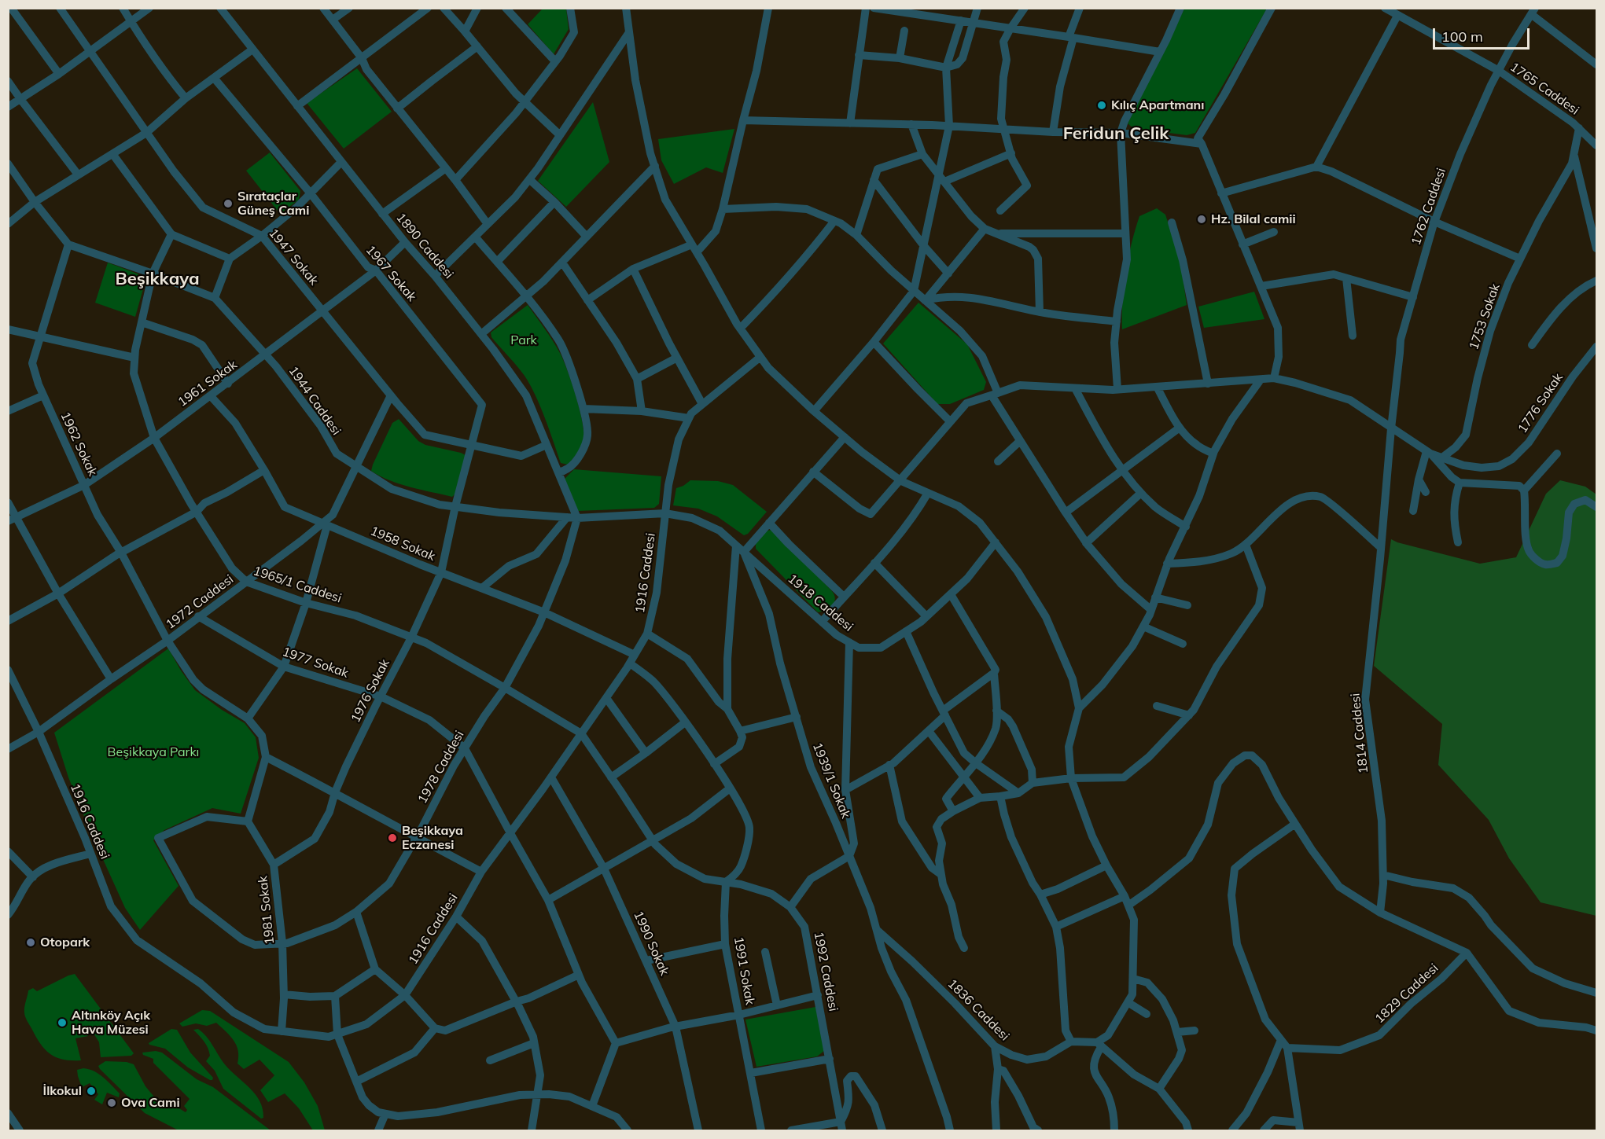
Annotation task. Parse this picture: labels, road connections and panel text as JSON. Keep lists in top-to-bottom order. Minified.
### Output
{"streets":{"street":["1765 Caddesi","1762 Caddesi","1890 Caddesi","1947 Sokak","1967 Sokak","1753 Sokak","1961 Sokak","1944 Caddesi","1776 Sokak","1962 Sokak","1958 Sokak","1916 Caddesi","1965/1 Caddesi","1972 Caddesi","1918 Caddesi","1977 Sokak","1976 Sokak","1814 Caddesi","1978 Caddesi","1939/1 Sokak","1981 Sokak","1990 Sokak","1991 Sokak","1992 Caddesi","1829 Caddesi","1836 Caddesi"]},"crossings":[["1765 Caddesi","1762 Caddesi"],["1765 Caddesi","1753 Sokak"],["1762 Caddesi","1814 Caddesi"],["1890 Caddesi","1947 Sokak"],["1890 Caddesi","1961 Sokak"],["1890 Caddesi","1944 Caddesi"],["1890 Caddesi","1978 Caddesi"],["1947 Sokak","1967 Sokak"],["1947 Sokak","1961 Sokak"],["1947 Sokak","1972 Caddesi"],["1967 Sokak","1961 Sokak"],["1967 Sokak","1944 Caddesi"],["1967 Sokak","1976 Sokak"],["1753 Sokak","1776 Sokak"],["1961 Sokak","1944 Caddesi"],["1961 Sokak","1962 Sokak"],["1961 Sokak","1958 Sokak"],["1961 Sokak","1965/1 Caddesi"],["1944 Caddesi","1962 Sokak"],["1944 Caddesi","1916 Caddesi"],["1944 Caddesi","1965/1 Caddesi"],["1944 Caddesi","1972 Caddesi"],["1944 Caddesi","1918 Caddesi"],["1944 Caddesi","1976 Sokak"],["1944 Caddesi","1978 Caddesi"],["1962 Sokak","1972 Caddesi"],["1958 Sokak","1916 Caddesi"],["1958 Sokak","1972 Caddesi"],["1958 Sokak","1976 Sokak"],["1958 Sokak","1978 Caddesi"],["1916 Caddesi","1965/1 Caddesi"],["1916 Caddesi","1972 Caddesi"],["1916 Caddesi","1918 Caddesi"],["1916 Caddesi","1977 Sokak"],["1916 Caddesi","1981 Sokak"],["1916 Caddesi","1990 Sokak"],["1916 Caddesi","1992 Caddesi"],["1965/1 Caddesi","1972 Caddesi"],["1965/1 Caddesi","1976 Sokak"],["1965/1 Caddesi","1978 Caddesi"],["1965/1 Caddesi","1992 Caddesi"],["1972 Caddesi","1977 Sokak"],["1918 Caddesi","1939/1 Sokak"],["1977 Sokak","1976 Sokak"],["1977 Sokak","1978 Caddesi"],["1976 Sokak","1981 Sokak"],["1978 Caddesi","1981 Sokak"],["1939/1 Sokak","1836 Caddesi"],["1991 Sokak","1992 Caddesi"]],"districts":["Feridun Çelik","Beşikkaya"],"parks":["Park","Beşikkaya Parkı"],"places":["Kılıç Apartmanı","Sırataçlar Güneş Cami","Hz. Bilal camii","Beşikkaya Eczanesi","Otopark","Altınköy Açık Hava Müzesi","İlkokul","Ova Cami"],"scale_bar":"100 m"}
